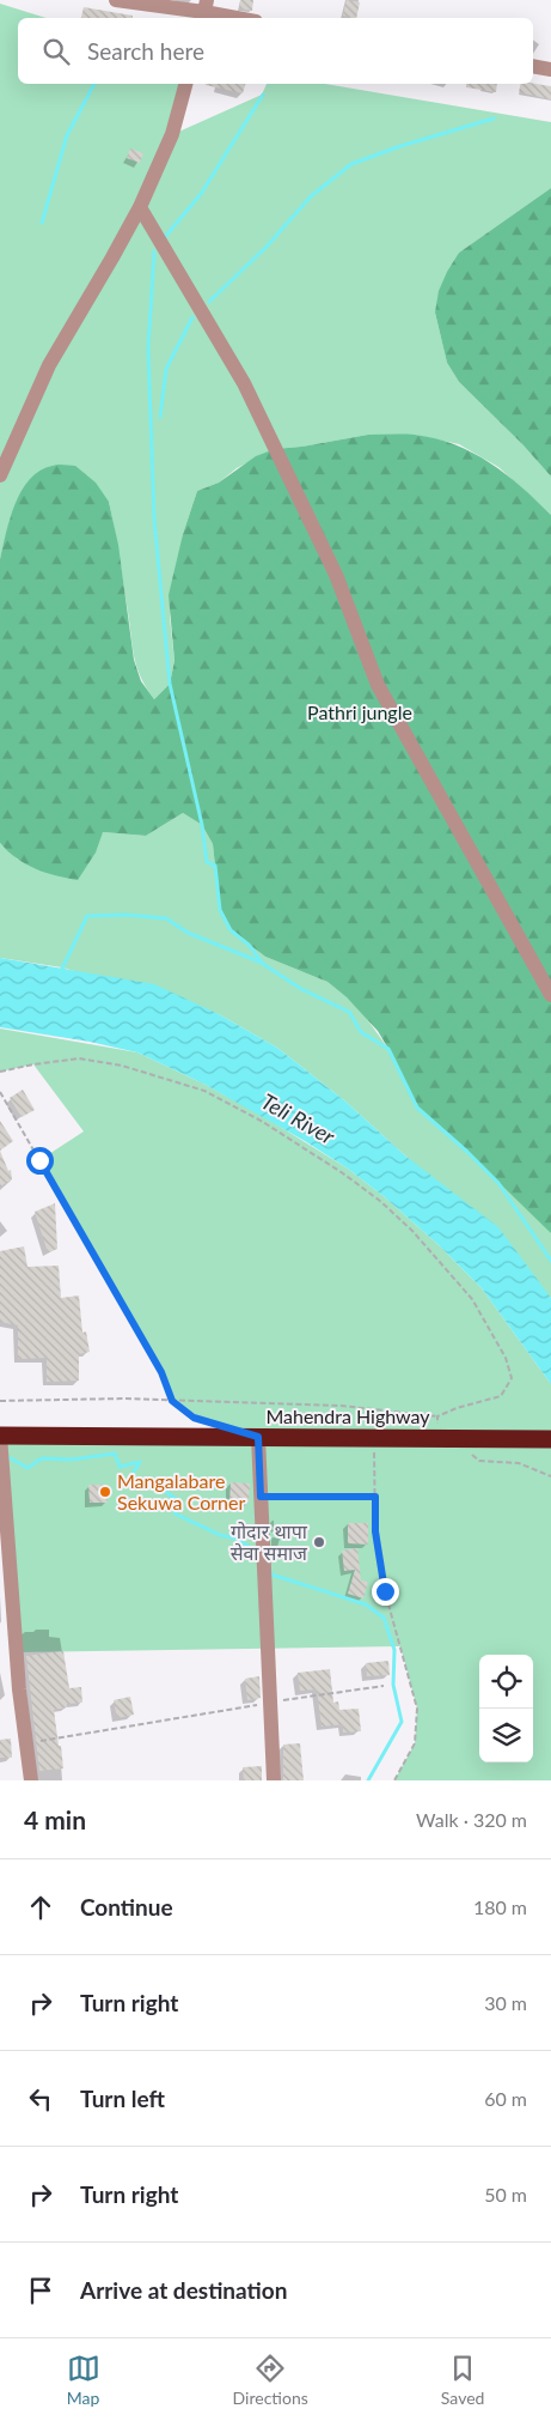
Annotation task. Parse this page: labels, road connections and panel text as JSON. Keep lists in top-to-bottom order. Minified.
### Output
{"streets":{"highway":["Mahendra Highway"]},"water":["Teli River"],"parks":["Pathri jungle"],"places":["Mangalabare Sekuwa Corner","गोदार थापा सेवा समाज"],"page":{"search":"Search here","heading":["4 min","Walk · 320 m"],"list":[["Continue","180 m"],["Turn right","30 m"],["Turn left","60 m"],["Turn right","50 m"],"Arrive at destination"],"nav":["Map","Directions","Saved"]}}
